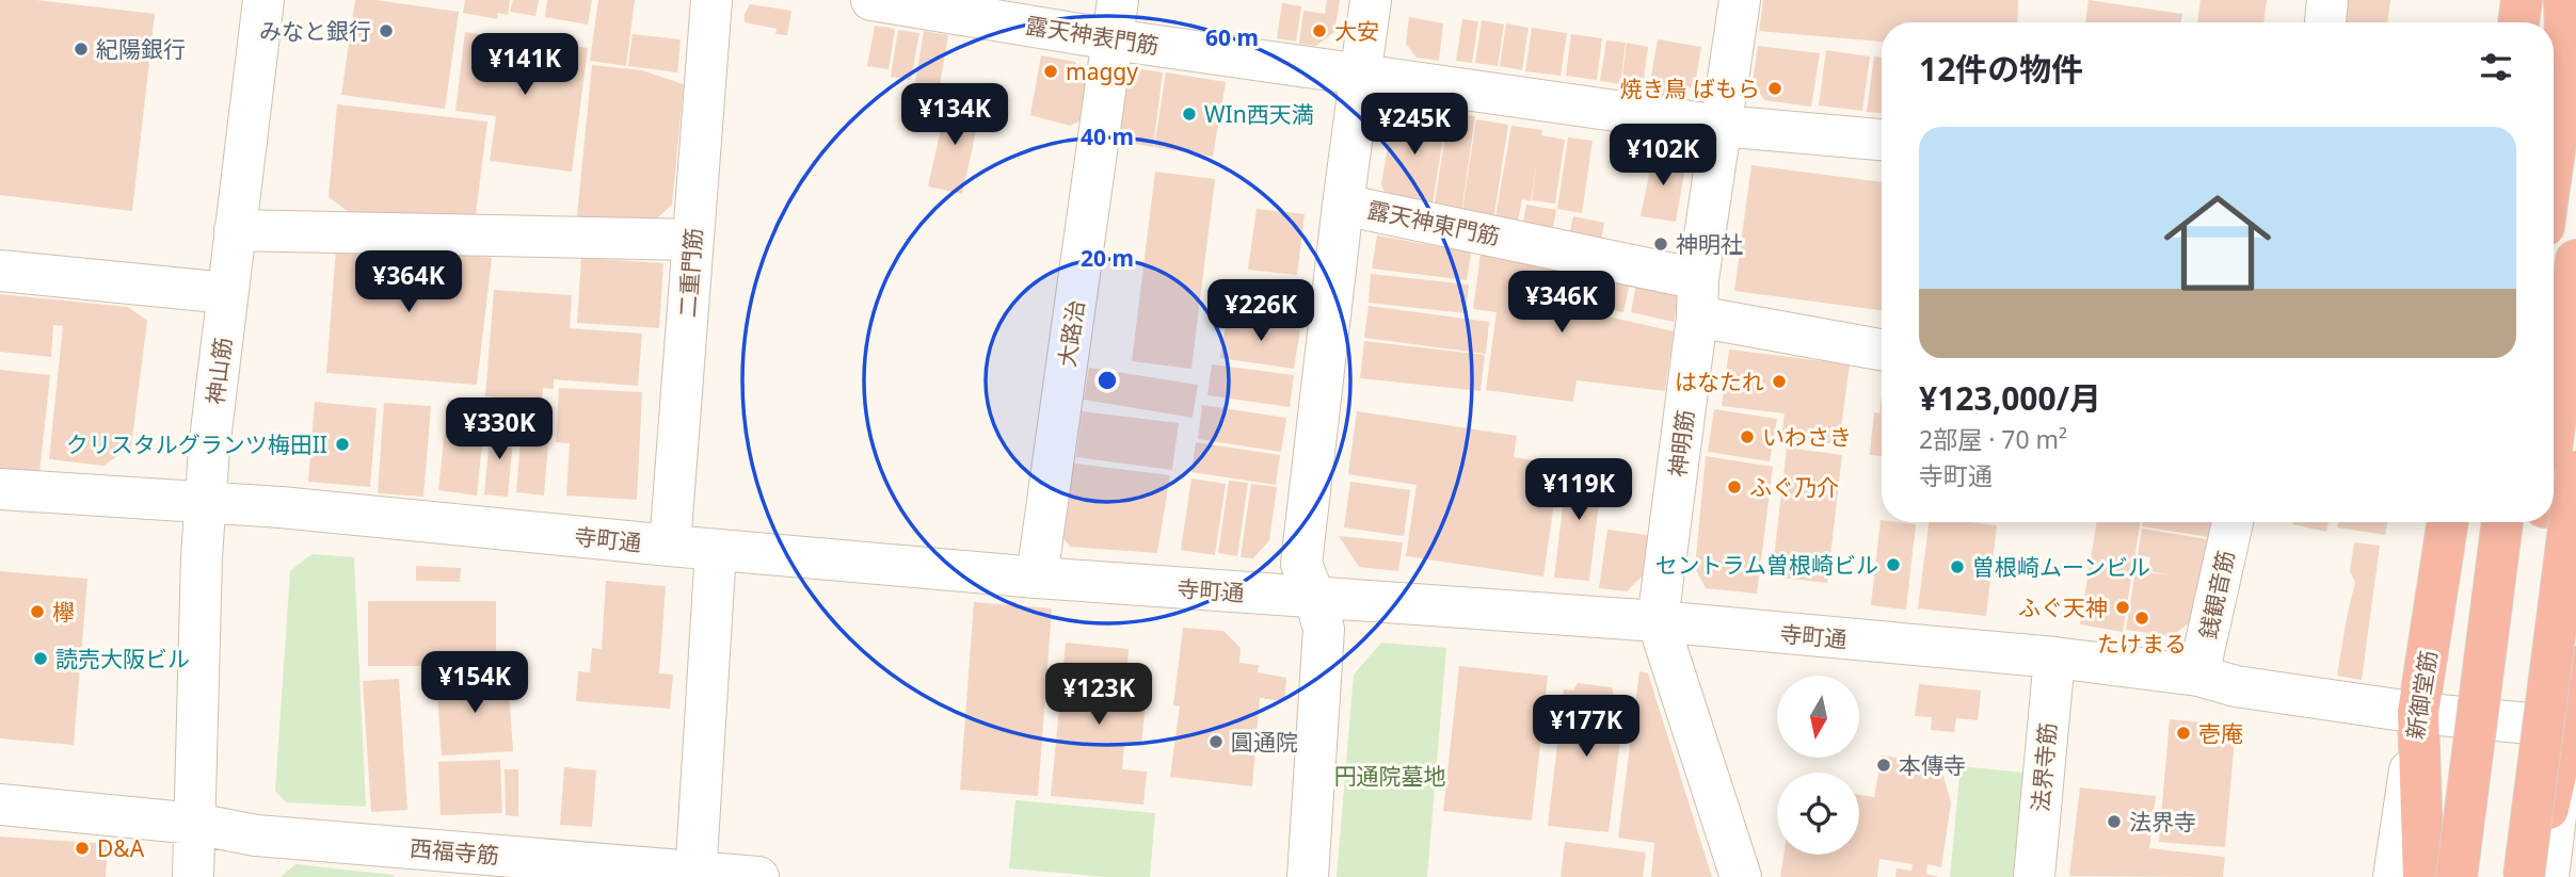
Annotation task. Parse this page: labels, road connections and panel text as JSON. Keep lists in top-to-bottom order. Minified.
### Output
{"streets":{"highway":["新御堂筋"],"street":["露天神表門筋","露天神東門筋","二重門筋","大路治","神山筋","神明筋","寺町通","銭観音筋","法界寺筋","西福寺筋"]},"crossings":[["露天神表門筋","大路治"],["露天神表門筋","神明筋"],["露天神東門筋","神明筋"],["二重門筋","寺町通"],["大路治","寺町通"],["神山筋","寺町通"],["神山筋","西福寺筋"],["神明筋","寺町通"],["寺町通","銭観音筋"],["寺町通","新御堂筋"],["寺町通","法界寺筋"]],"parks":["円通院墓地"],"places":["みなと銀行","大安","紀陽銀行","maggy","焼き鳥 ばもら","WIn西天満","神明社","はなたれ","いわさき","クリスタルグランツ梅田II","ふぐ乃介","セントラム曽根崎ビル","曽根崎ムーンビル","ふぐ天神","欅","たけまる","読売大阪ビル","壱庵","圓通院","本傳寺","法界寺","D&A"],"north":"bottom","page":{"heading":"12件の物件","price":["¥141K","¥134K","¥245K","¥102K","¥364K","¥346K","¥226K","¥330K","¥119K","¥154K","¥123K","¥177K"],"list":[{"name":"¥123,000/月","note":"2部屋 · 70 m² · 寺町通"}]},"rings":["60 m","40 m","20 m"]}
